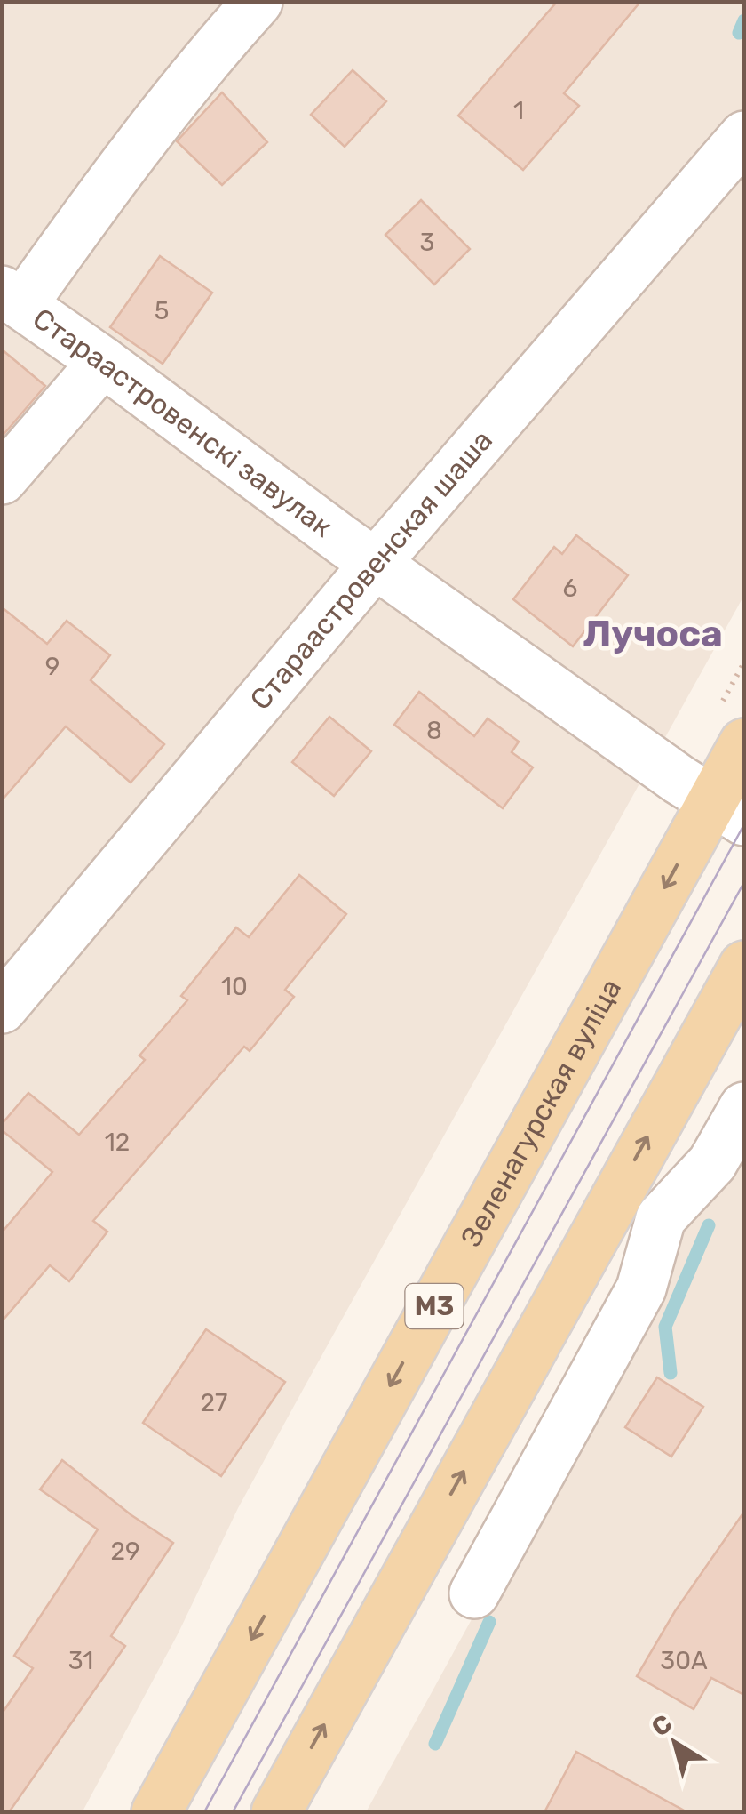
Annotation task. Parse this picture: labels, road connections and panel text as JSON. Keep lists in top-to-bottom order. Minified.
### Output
{"streets":{"main road":["Зеленагурская вуліца","М3"],"street":["Стараастровенскі завулак","Стараастровенская шаша"]},"crossings":[["Стараастровенскі завулак","Стараастровенская шаша"],["Стараастровенскі завулак","Зеленагурская вуліца"]],"districts":["Лучоса"],"house_numbers":["1","3","5","6","9","8","10","12","27","29","31","30А"],"north":"top left"}
